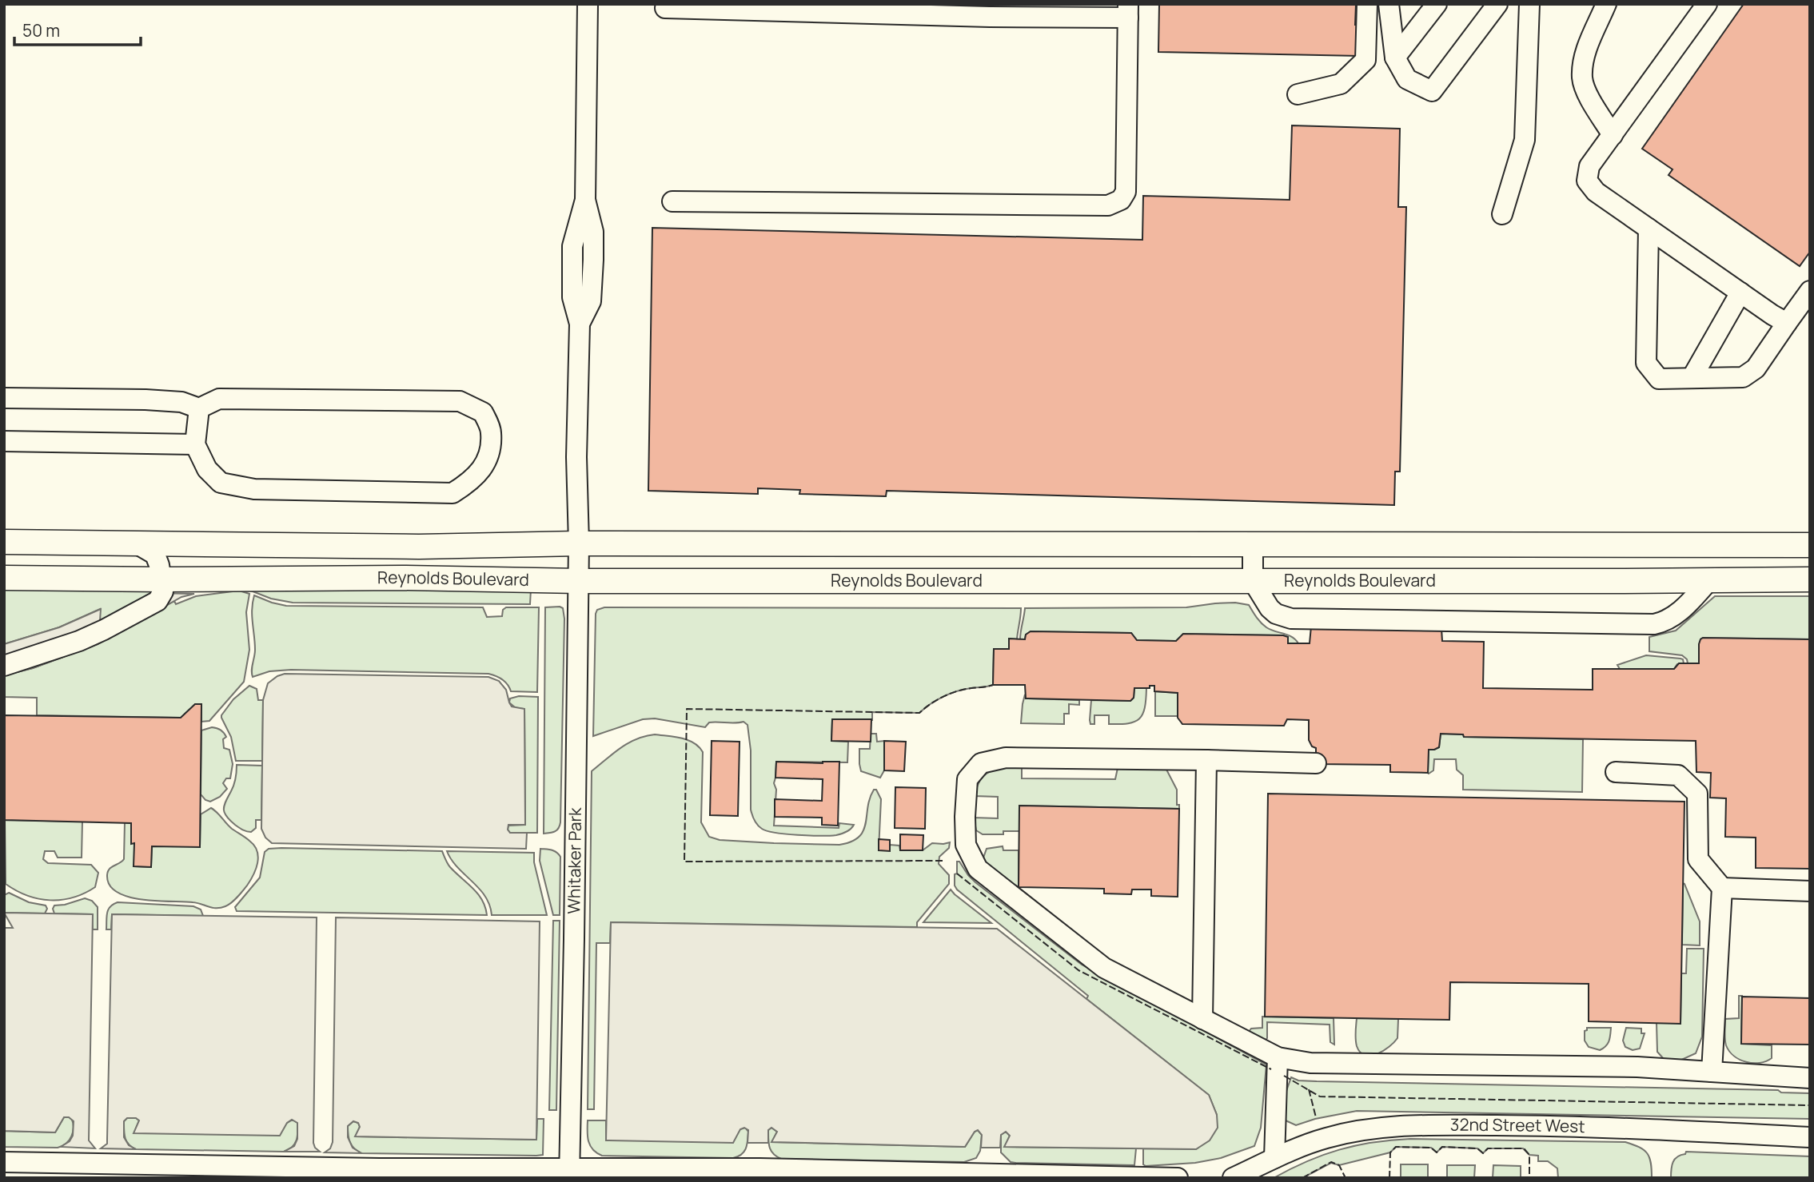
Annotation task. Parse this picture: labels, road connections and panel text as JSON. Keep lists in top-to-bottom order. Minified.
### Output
{"streets":{"main road":["Reynolds Boulevard"],"lane":["Whitaker Park","32nd Street West"]},"crossings":[["Reynolds Boulevard","Whitaker Park"]],"scale_bar":"50 m"}
